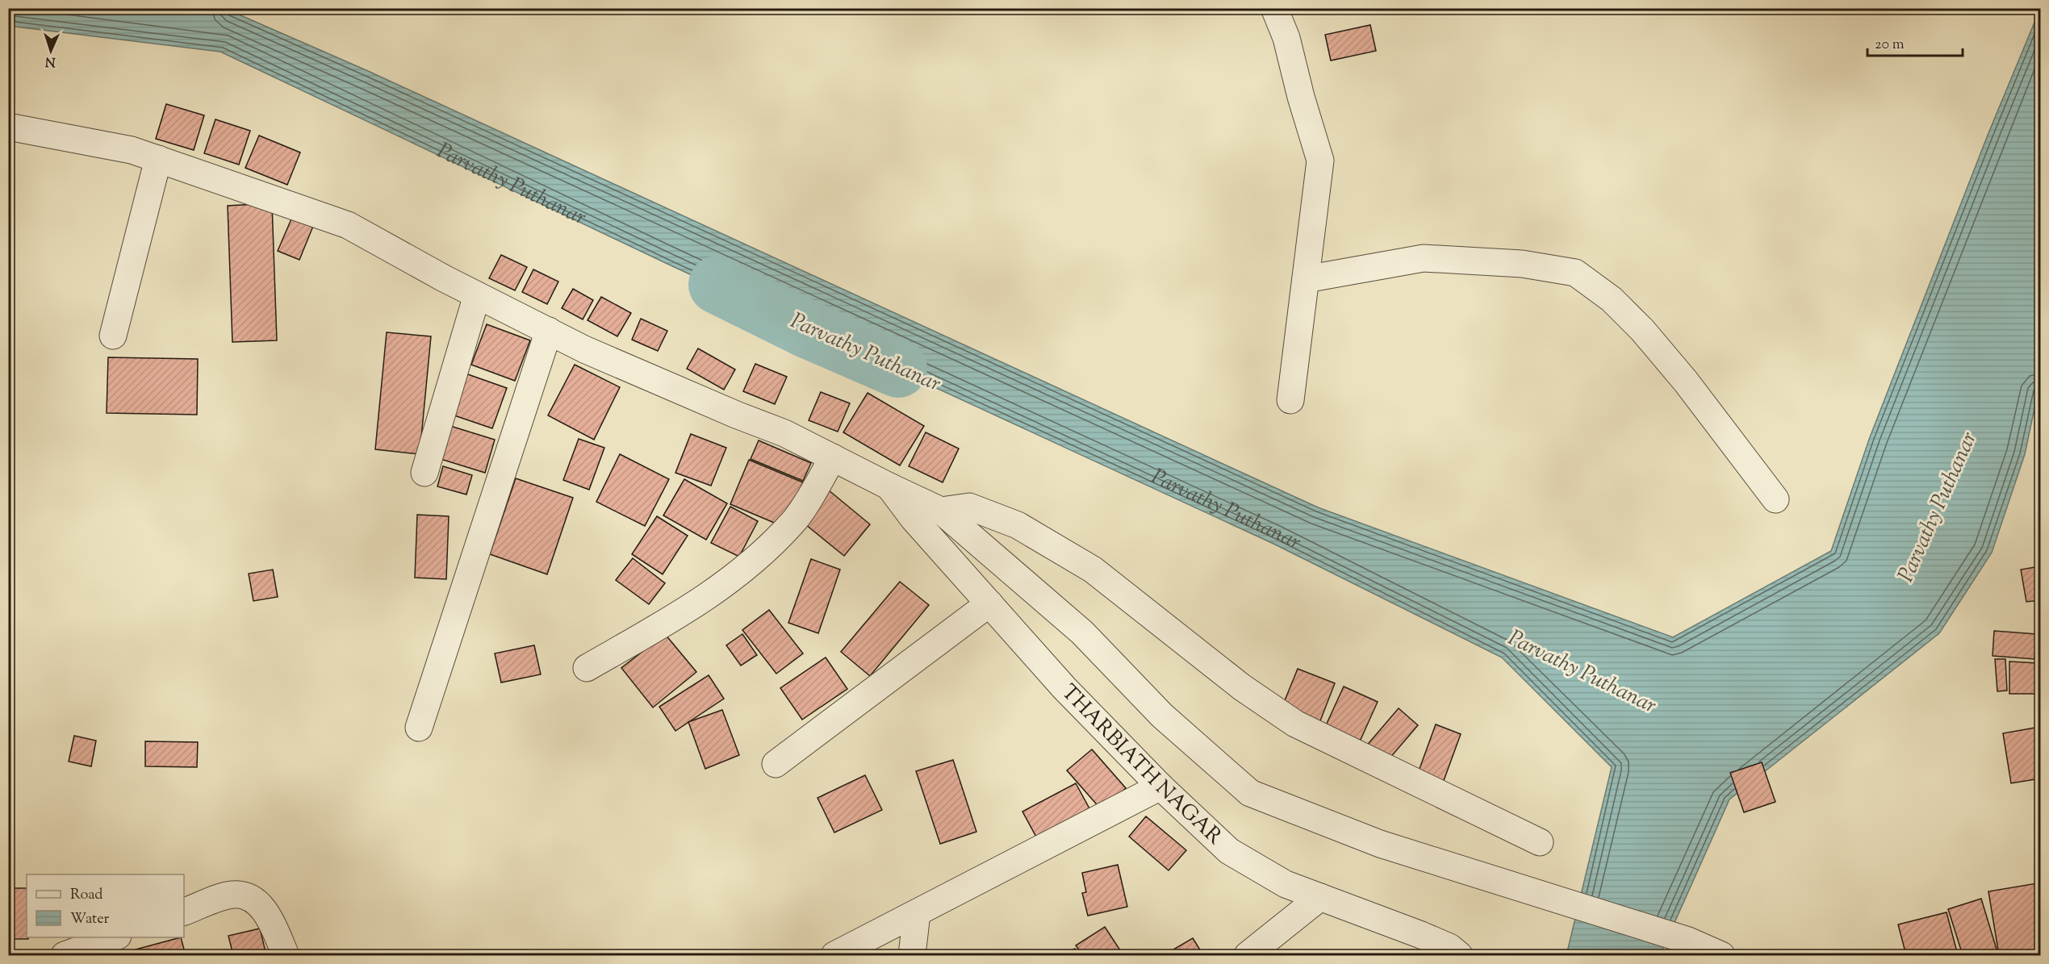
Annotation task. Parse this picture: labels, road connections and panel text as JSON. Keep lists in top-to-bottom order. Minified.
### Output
{"streets":{"street":["THARBIATH NAGAR"]},"water":["Parvathy Puthanar"],"legend":["Road","Water"],"scale_bar":"20 m","north":"bottom"}
